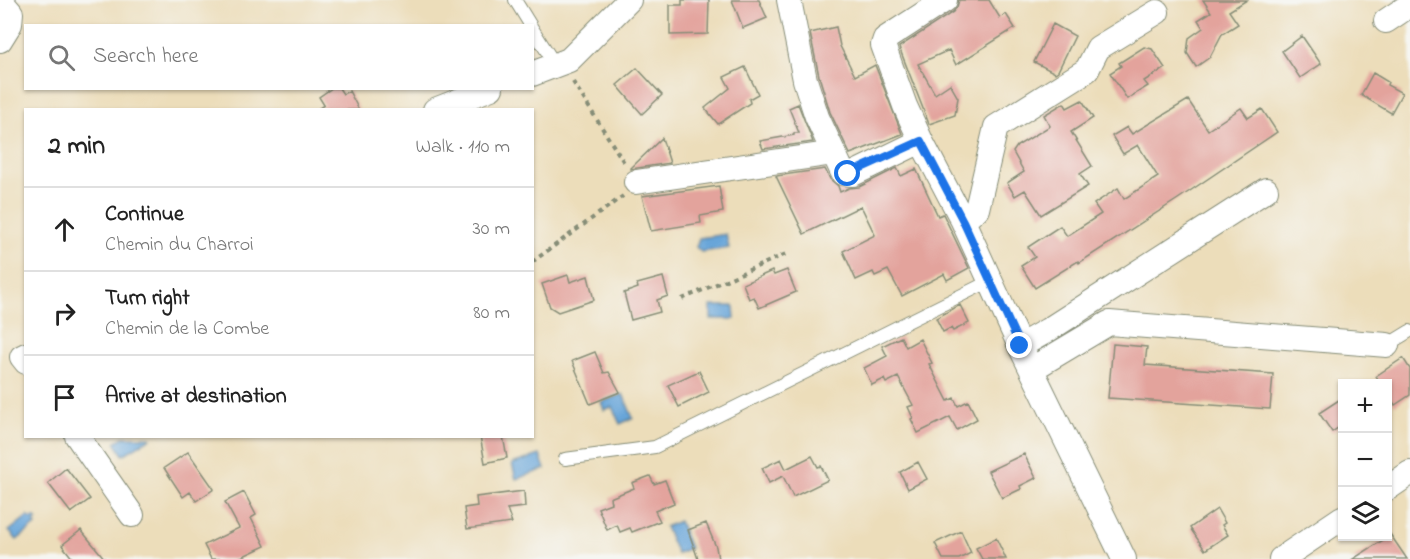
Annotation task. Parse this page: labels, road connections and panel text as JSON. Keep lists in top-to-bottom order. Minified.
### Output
{"page":{"search":"Search here","heading":["2 min","Walk · 110 m"],"list":[["Continue","Chemin du Charroi","30 m"],["Turn right","Chemin de la Combe","80 m"],"Arrive at destination"],"map_buttons":["+","−"]}}
